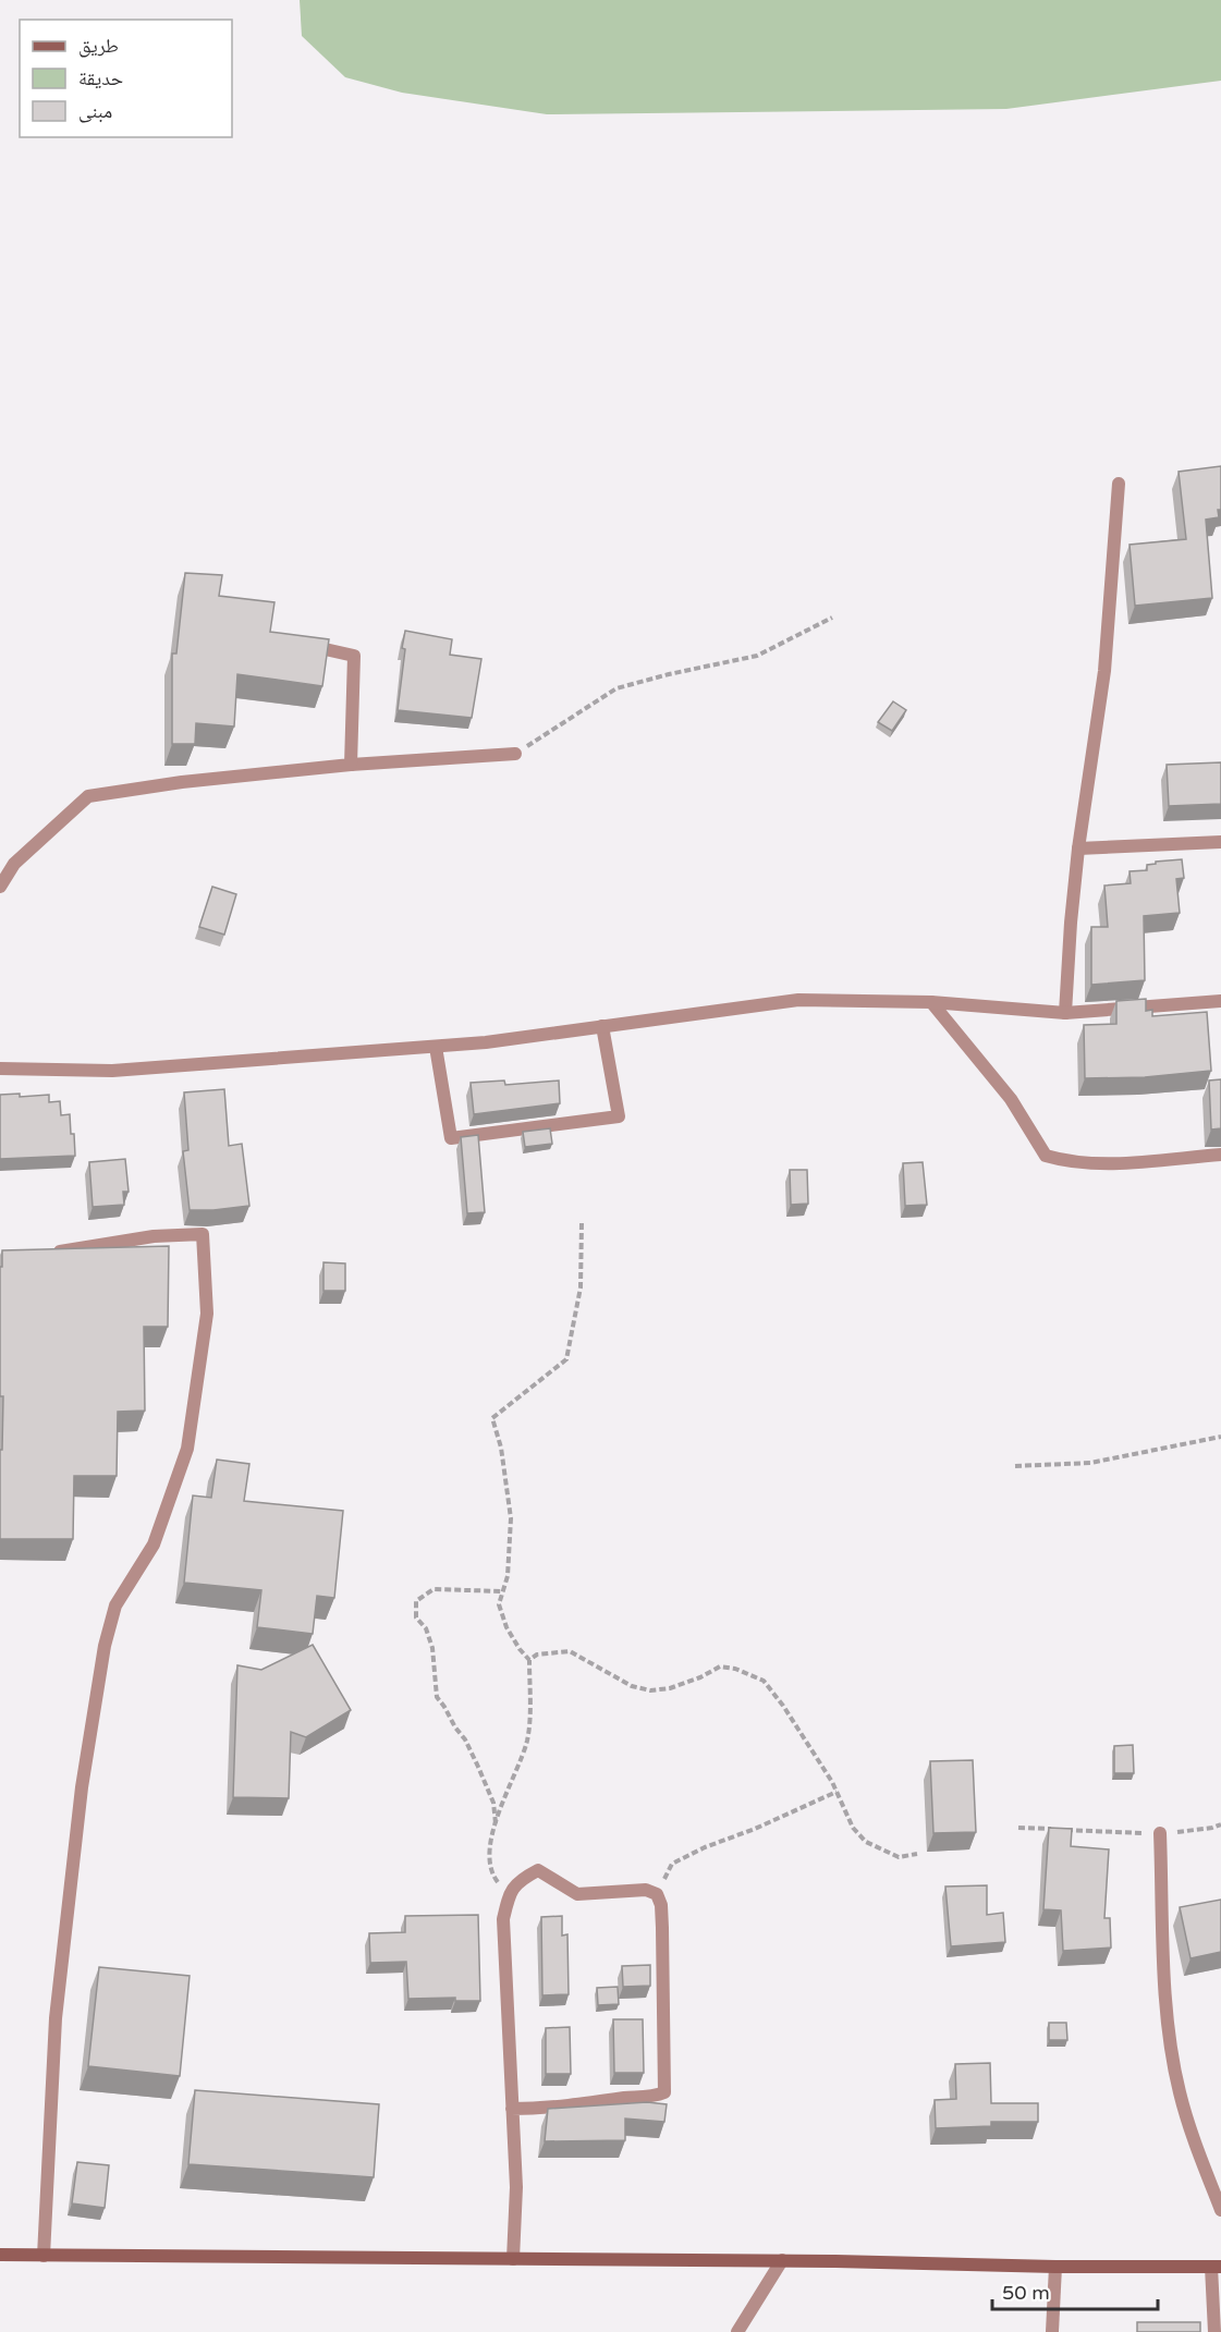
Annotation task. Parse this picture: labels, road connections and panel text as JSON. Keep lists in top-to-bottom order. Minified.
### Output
{"legend":["طريق","حديقة","مبنى"],"scale_bar":"50 m"}
